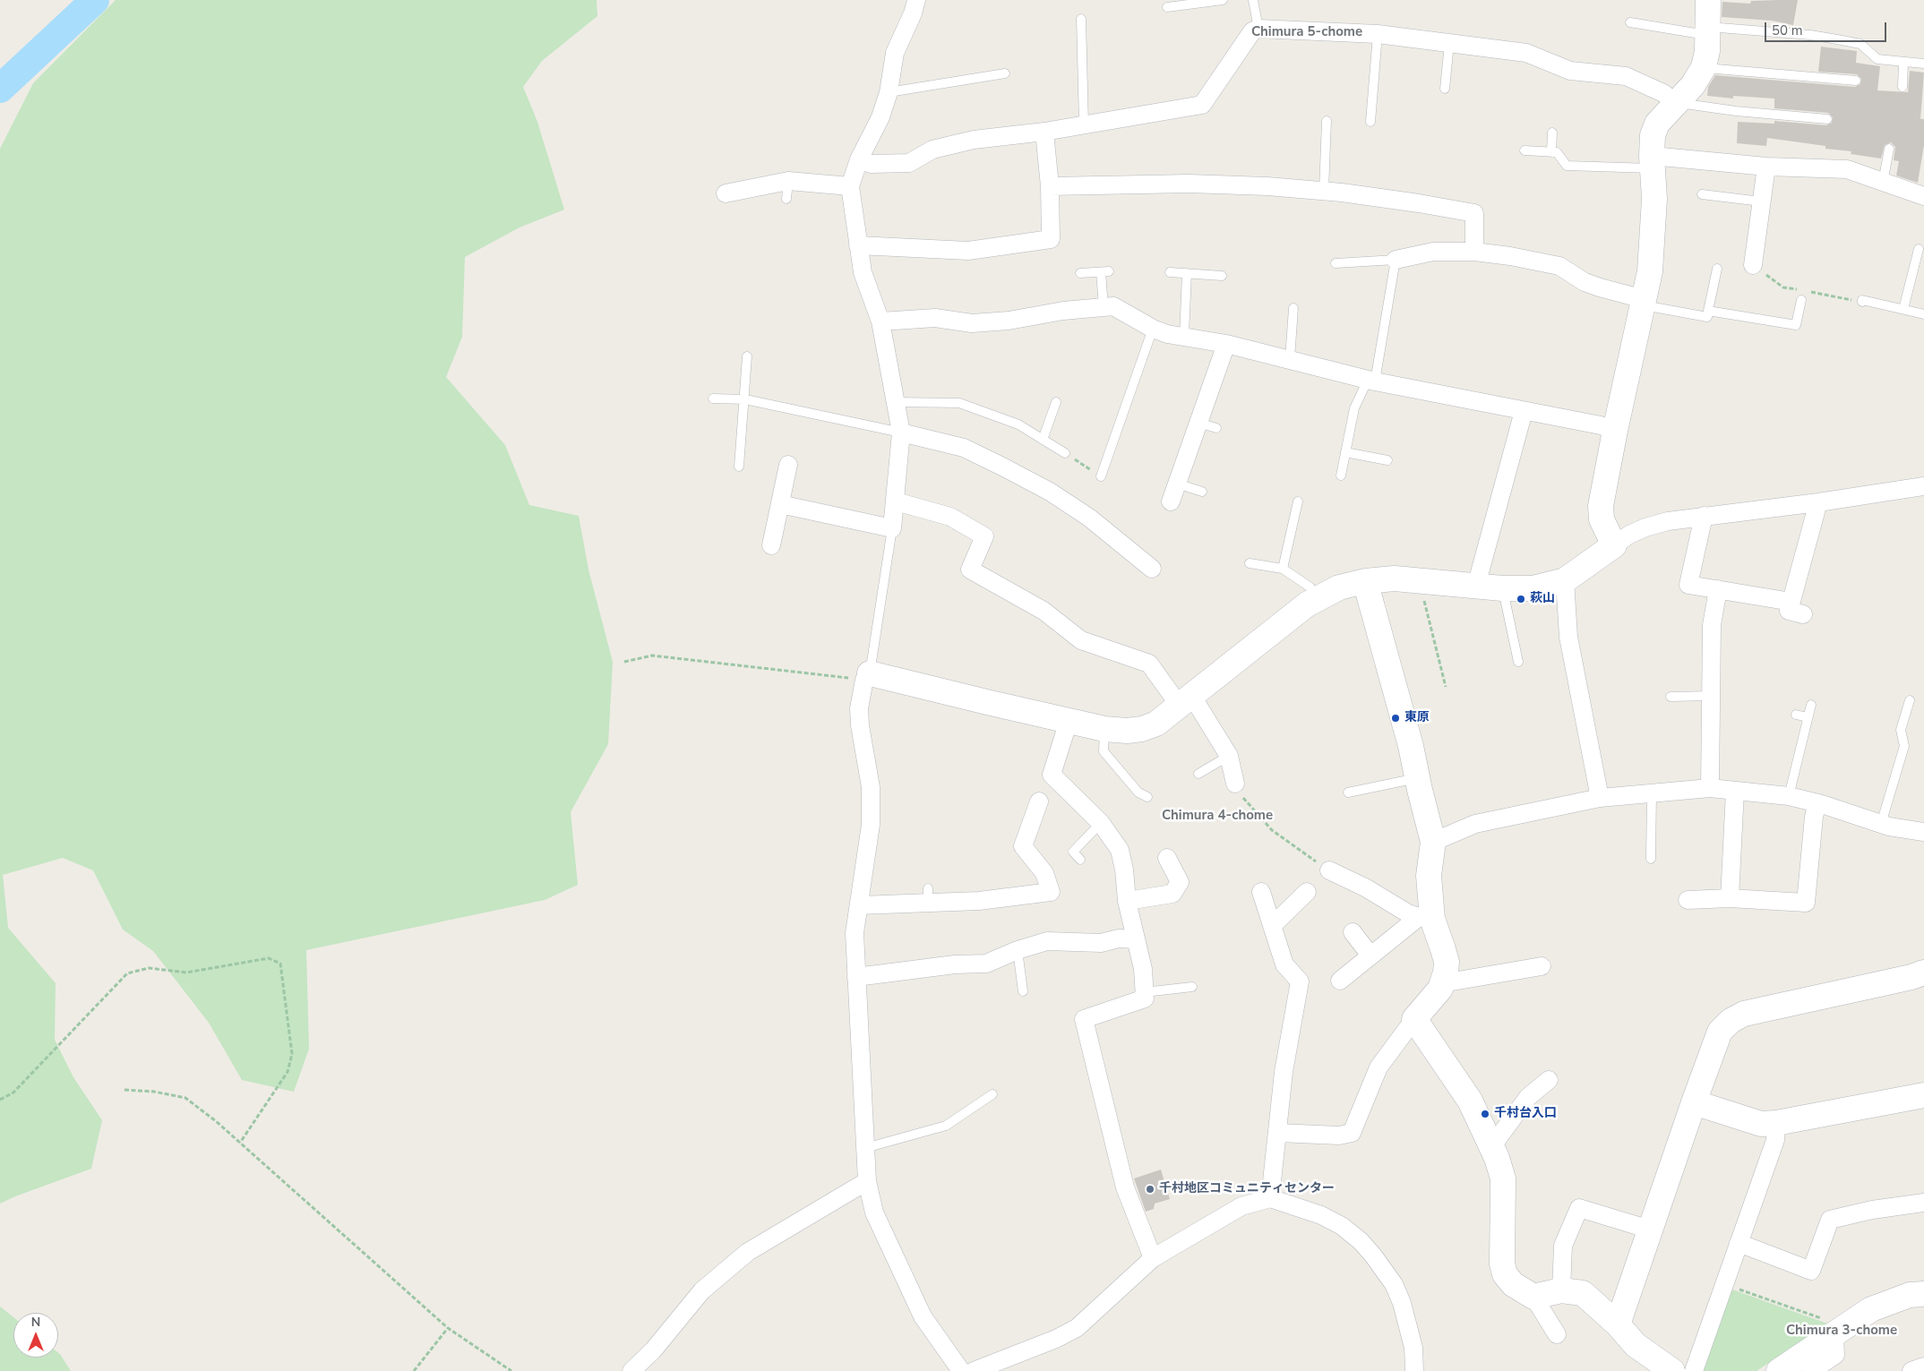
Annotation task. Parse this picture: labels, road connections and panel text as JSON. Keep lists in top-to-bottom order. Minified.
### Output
{"districts":["Chimura 5-chome","Chimura 4-chome","Chimura 3-chome"],"places":["萩山","東原","千村台入口","千村地区コミュニティセンター"],"scale_bar":"50 m","north":"top"}
